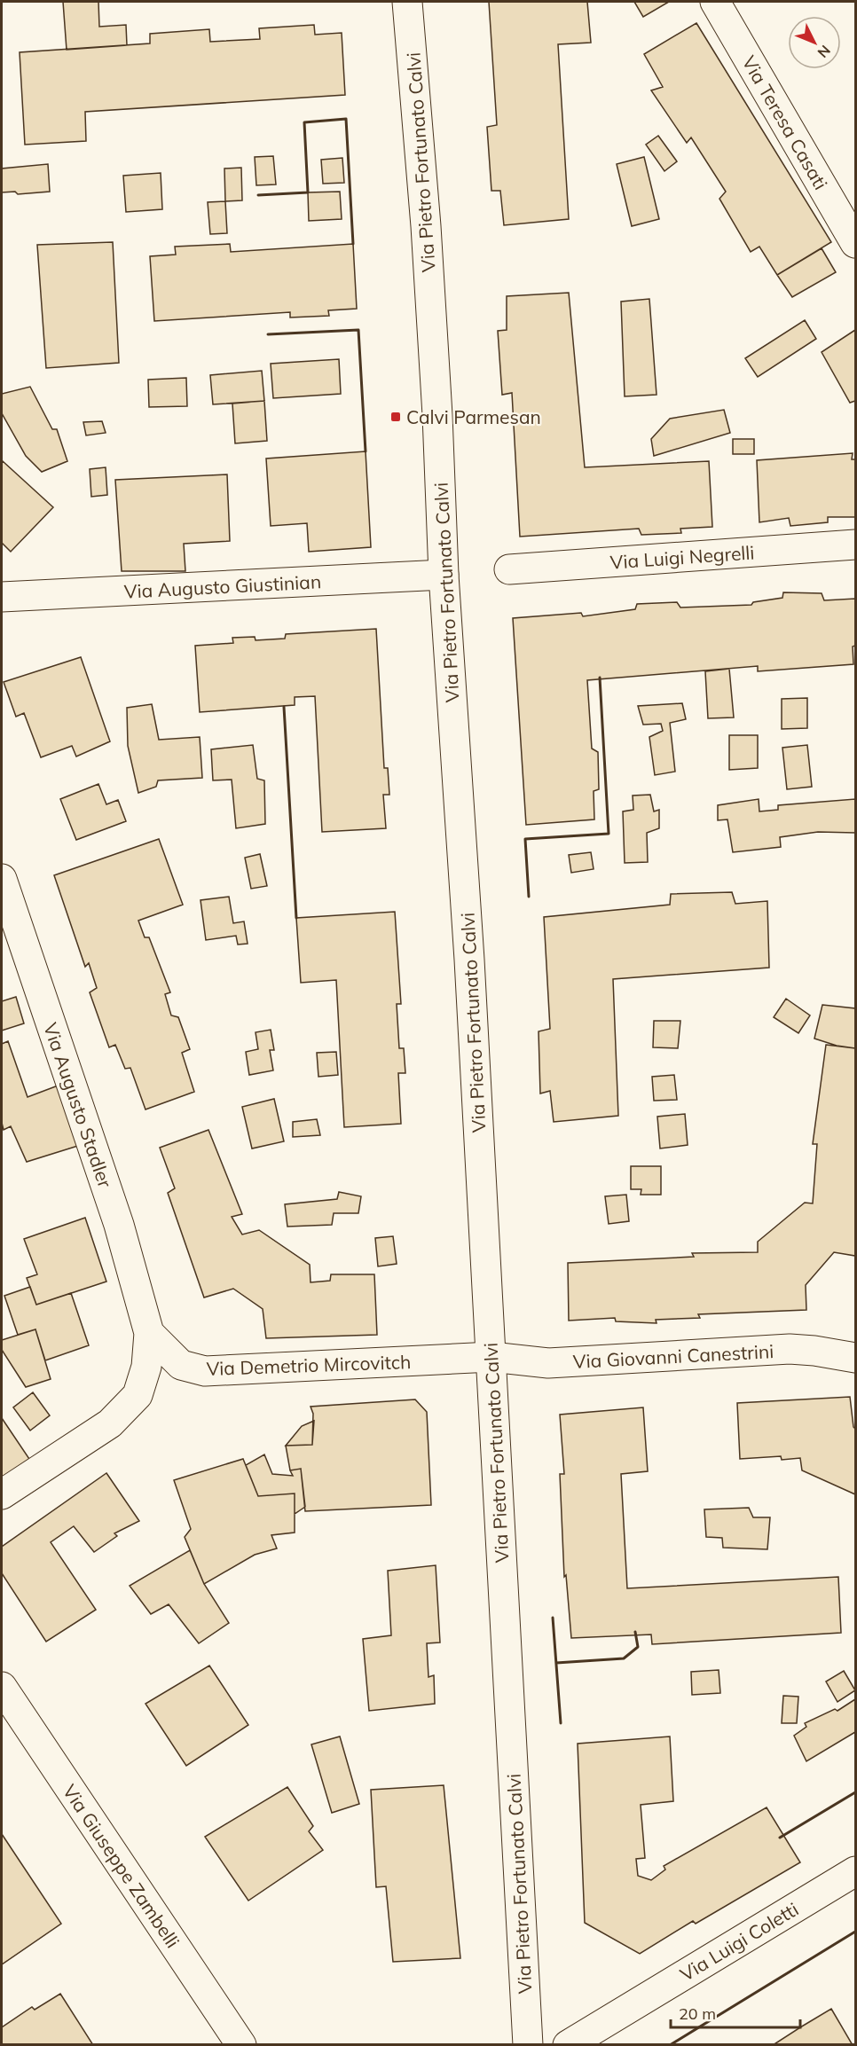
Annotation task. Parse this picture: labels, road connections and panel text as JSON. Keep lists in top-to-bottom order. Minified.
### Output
{"streets":{"street":["Via Teresa Casati","Via Pietro Fortunato Calvi","Via Luigi Negrelli","Via Augusto Giustinian","Via Augusto Stadler","Via Giovanni Canestrini","Via Demetrio Mircovitch","Via Giuseppe Zambelli","Via Luigi Coletti"]},"crossings":[["Via Pietro Fortunato Calvi","Via Augusto Giustinian"],["Via Pietro Fortunato Calvi","Via Giovanni Canestrini"],["Via Pietro Fortunato Calvi","Via Demetrio Mircovitch"],["Via Augusto Stadler","Via Demetrio Mircovitch"],["Via Giovanni Canestrini","Via Demetrio Mircovitch"]],"places":{"transit":["Calvi Parmesan"]},"scale_bar":"20 m","north":"bottom right"}
